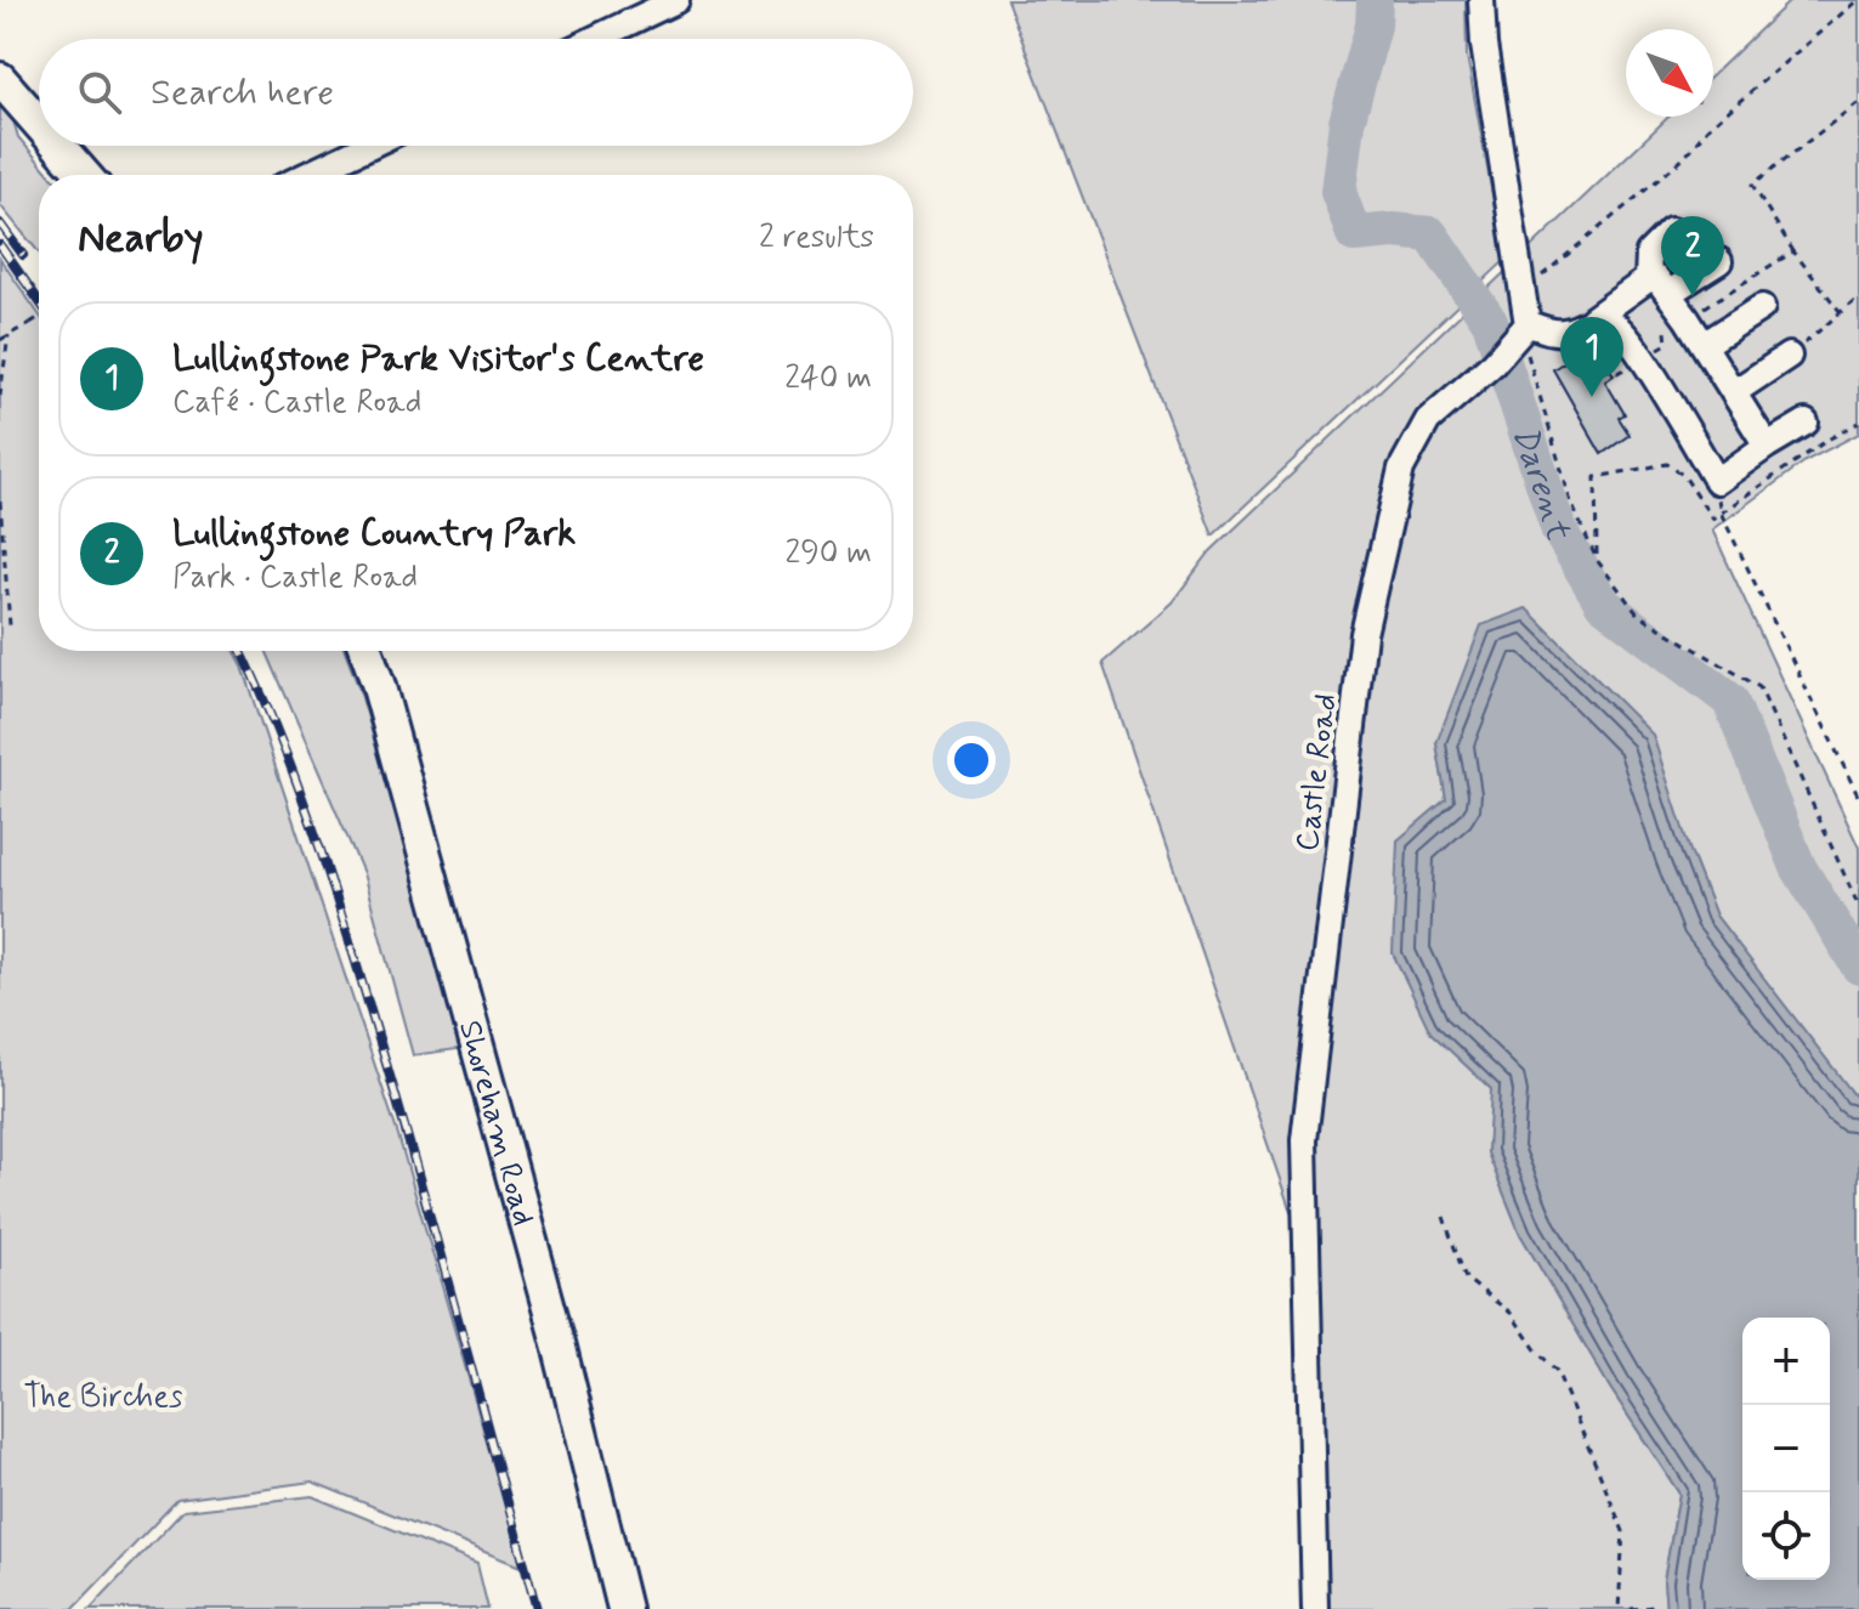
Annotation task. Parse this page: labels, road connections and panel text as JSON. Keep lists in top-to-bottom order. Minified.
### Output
{"streets":{"main road":["Shoreham Road"],"street":["Castle Road"]},"water":["Darent"],"parks":["The Birches"],"north":"bottom right","page":{"search":"Search here","heading":["Nearby","2 results"],"pins":["2","1"],"list":[{"mark":"1","name":"Lullingstone Park Visitor's Centre","note":"Café · Castle Road","value":"240 m"},{"mark":"2","name":"Lullingstone Country Park","note":"Park · Castle Road","value":"290 m"}],"map_buttons":["+","−"]}}
